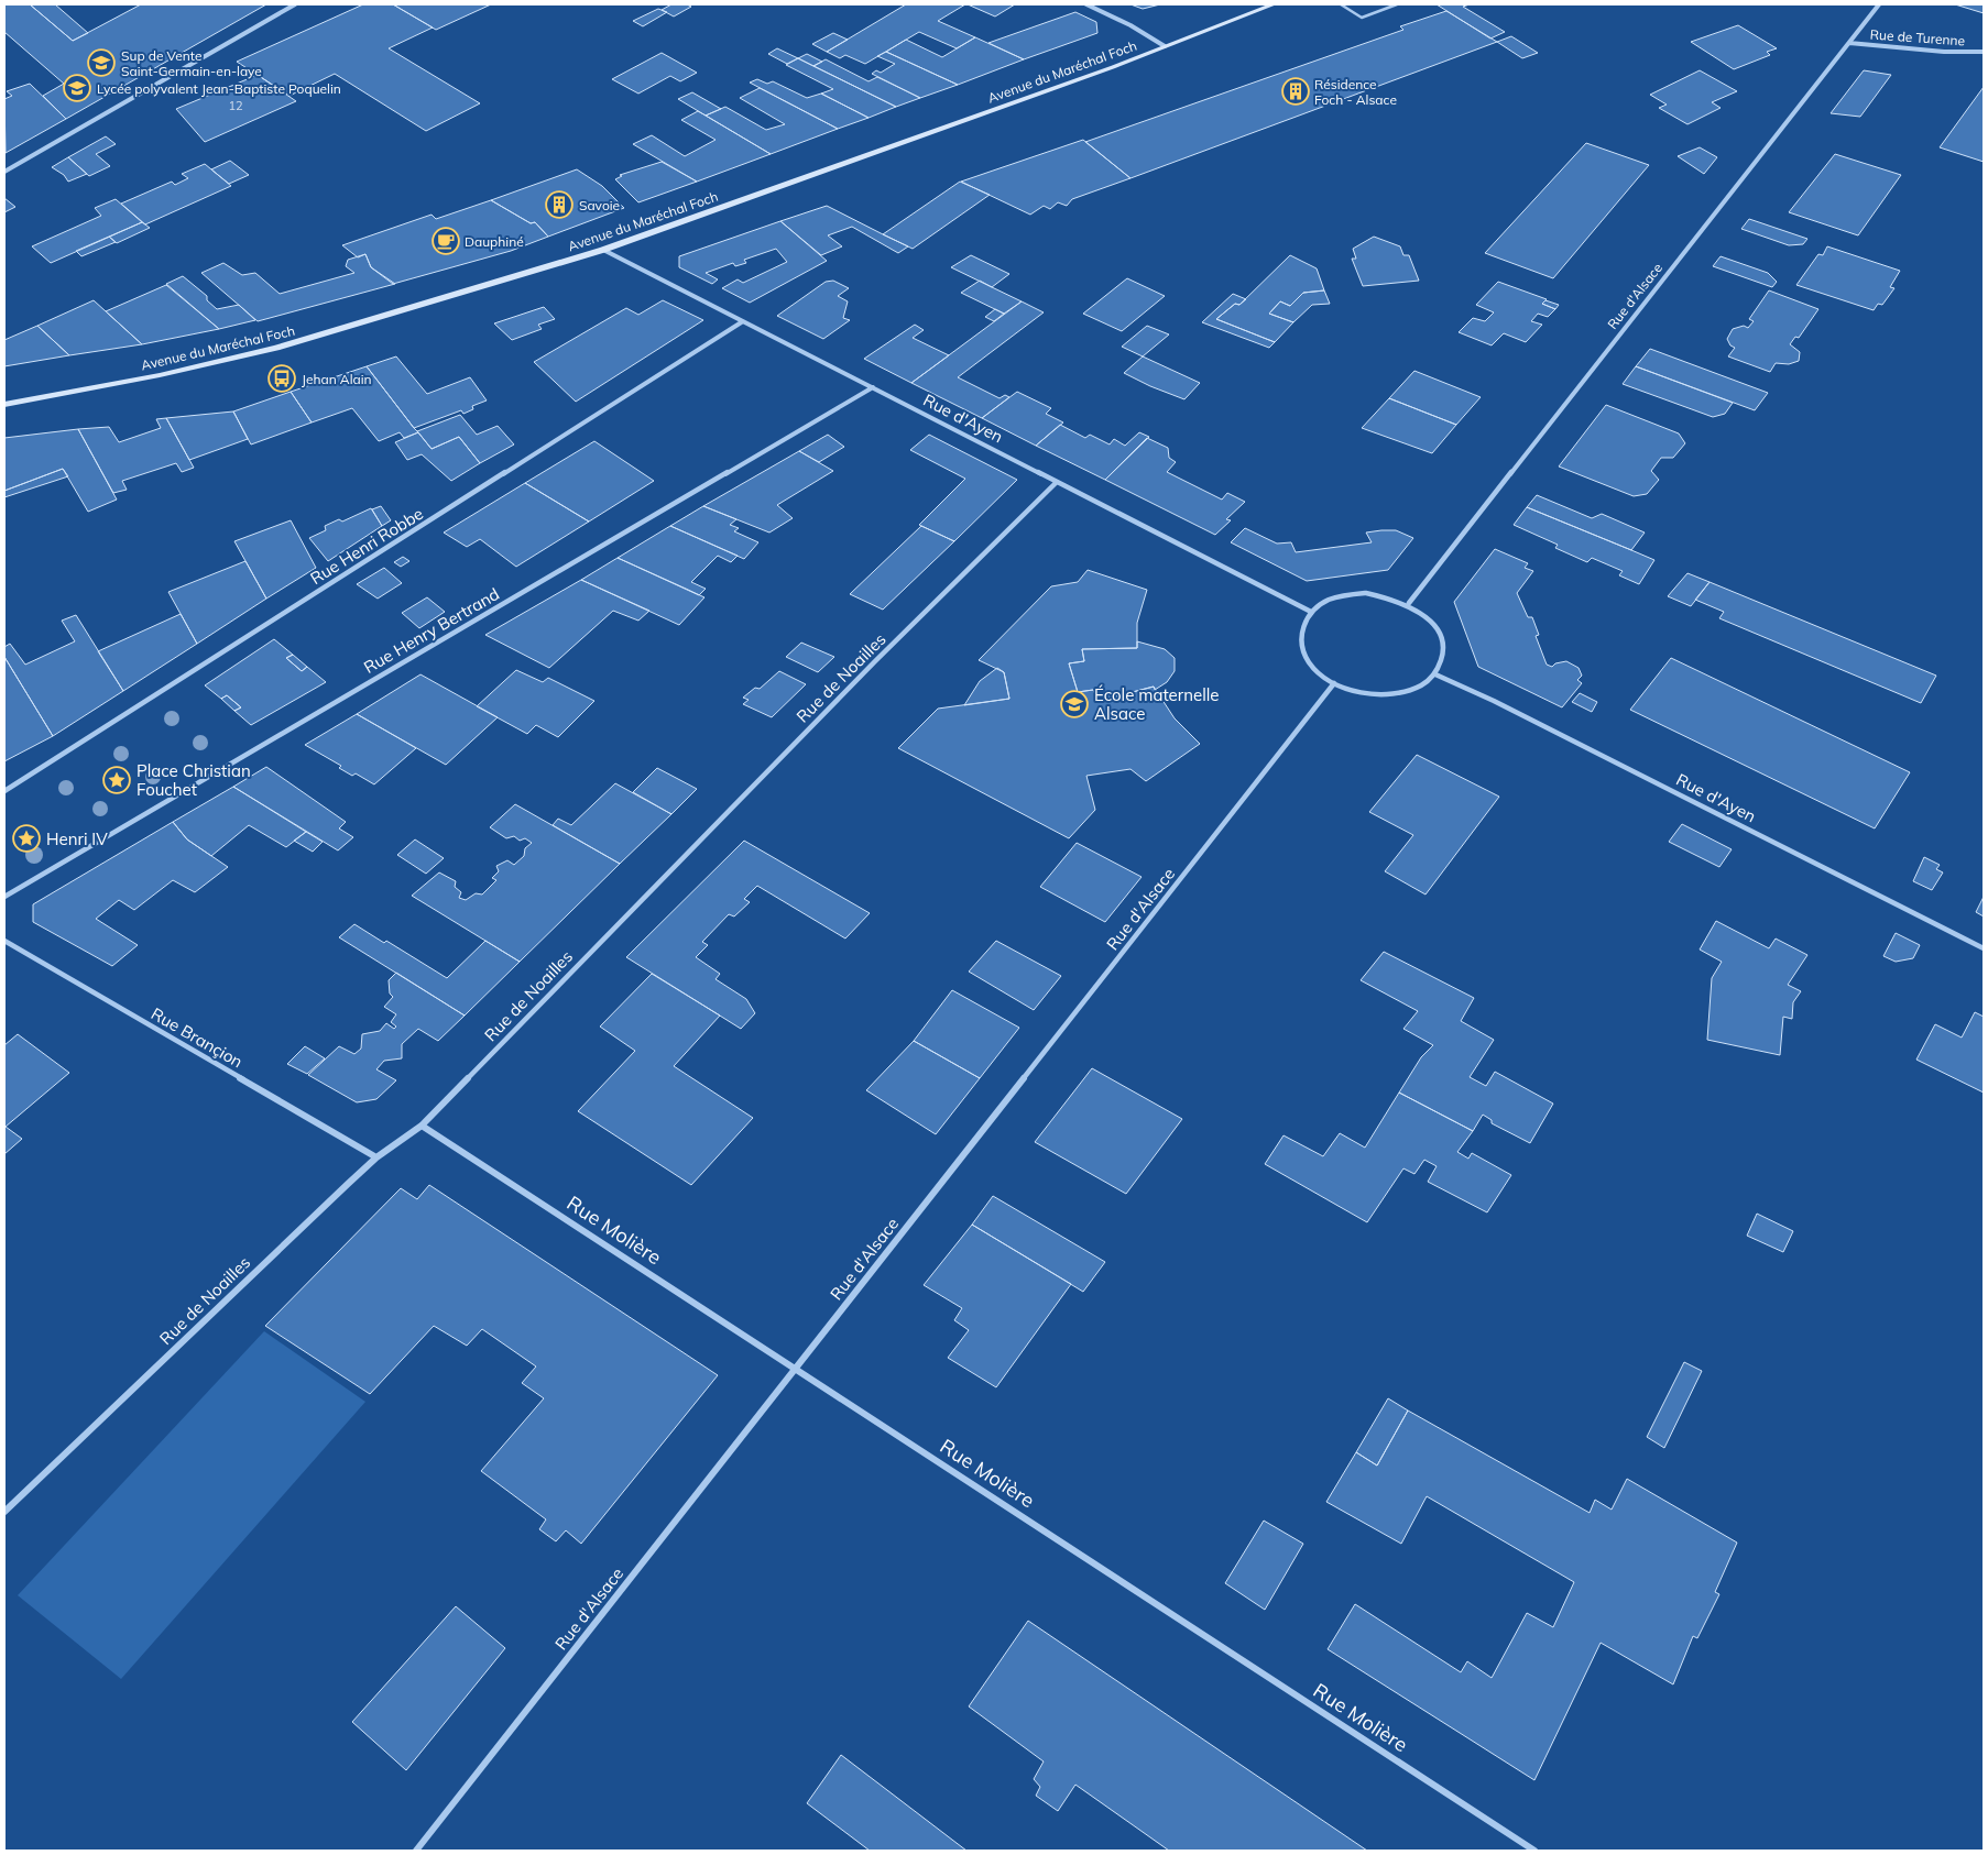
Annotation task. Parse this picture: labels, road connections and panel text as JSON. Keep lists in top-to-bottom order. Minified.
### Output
{"streets":{"main road":["Avenue du Maréchal Foch"],"street":["Rue de Turenne","Rue d'Alsace","Rue d'Ayen","Rue Henri Robbe","Rue Henry Bertrand","Rue de Noailles","Rue Brançion","Rue Molière"]},"crossings":[["Rue de Turenne","Rue d'Alsace"],["Avenue du Maréchal Foch","Rue d'Ayen"],["Rue d'Alsace","Rue d'Ayen"],["Rue d'Alsace","Rue Molière"],["Rue d'Ayen","Rue Henri Robbe"],["Rue d'Ayen","Rue Henry Bertrand"],["Rue d'Ayen","Rue de Noailles"],["Rue de Noailles","Rue Brançion"],["Rue de Noailles","Rue Molière"]],"places":{"school or university":["Sup de Vente Saint-Germain-en-laye","Lycée polyvalent Jean-Baptiste Poquelin","École maternelle Alsace"],"building":["Résidence Foch - Alsace","Savoie"],"cafe":["Dauphiné"],"bus stop":["Jehan Alain"],"place":["Place Christian Fouchet","Henri IV"]},"house_numbers":["12"]}
